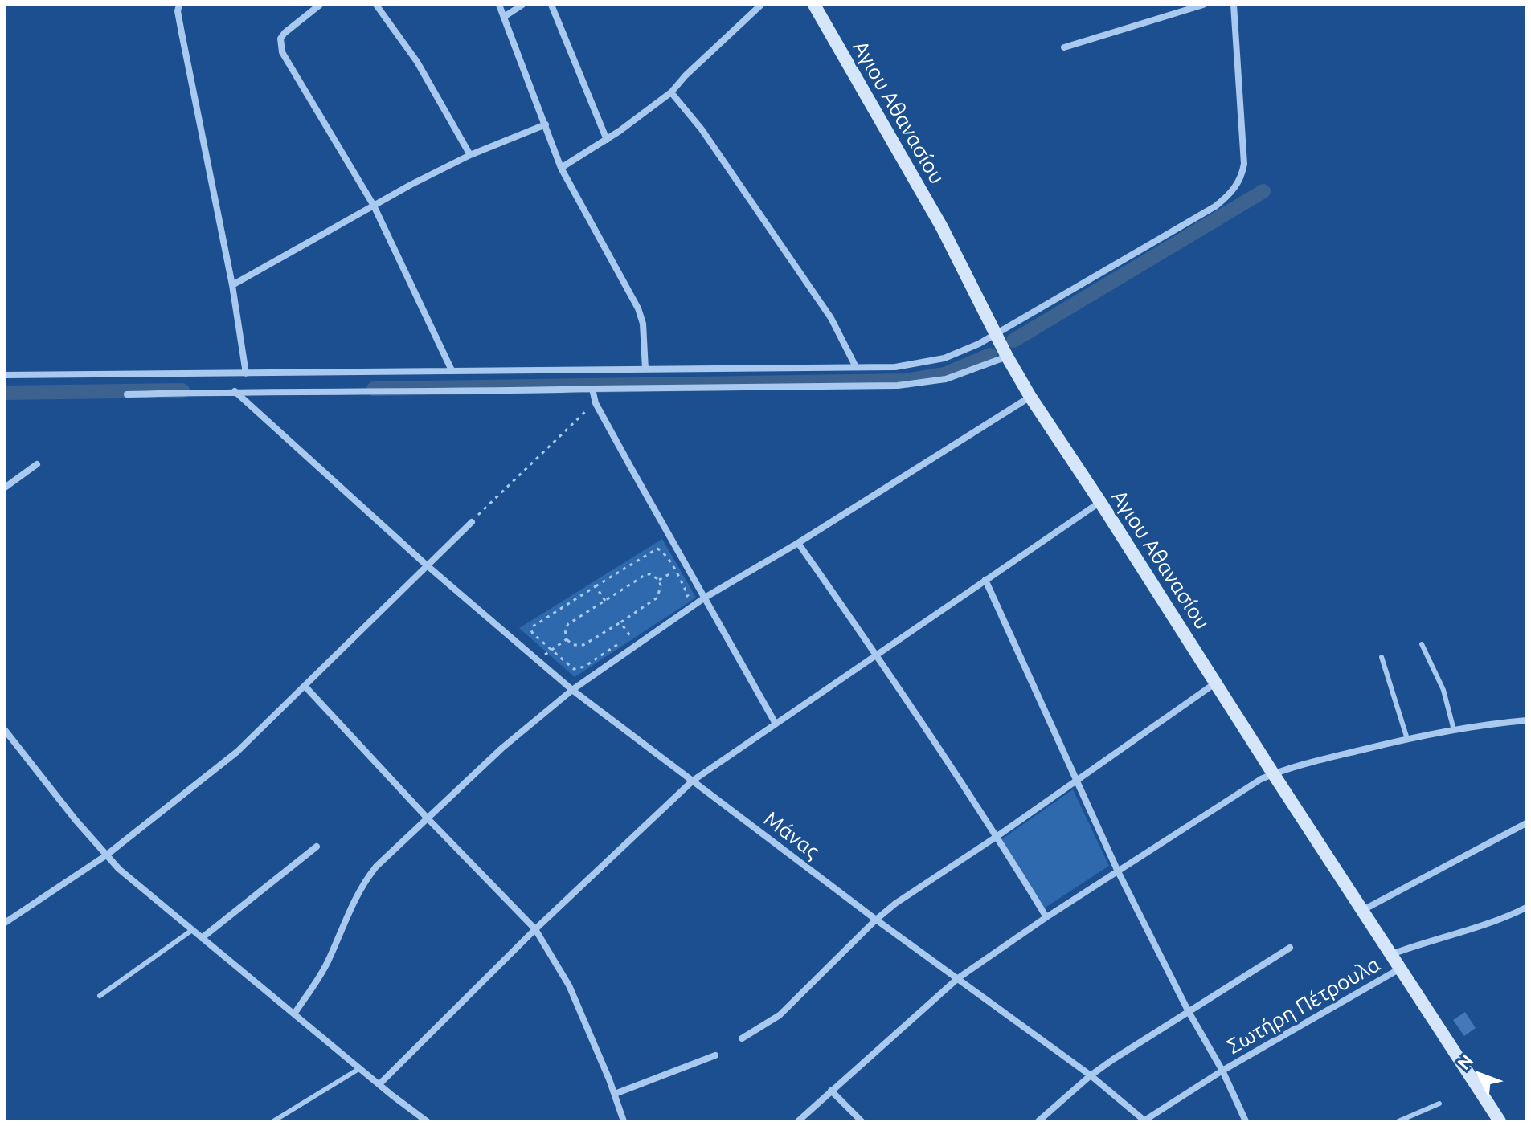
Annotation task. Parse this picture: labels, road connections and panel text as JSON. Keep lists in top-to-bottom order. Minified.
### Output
{"streets":{"main road":["Αγιου Αθανασίου"],"street":["Μάνας","Σωτήρη Πέτρουλα"]},"crossings":[["Αγιου Αθανασίου","Σωτήρη Πέτρουλα"],["Μάνας","Σωτήρη Πέτρουλα"]],"north":"top left"}
